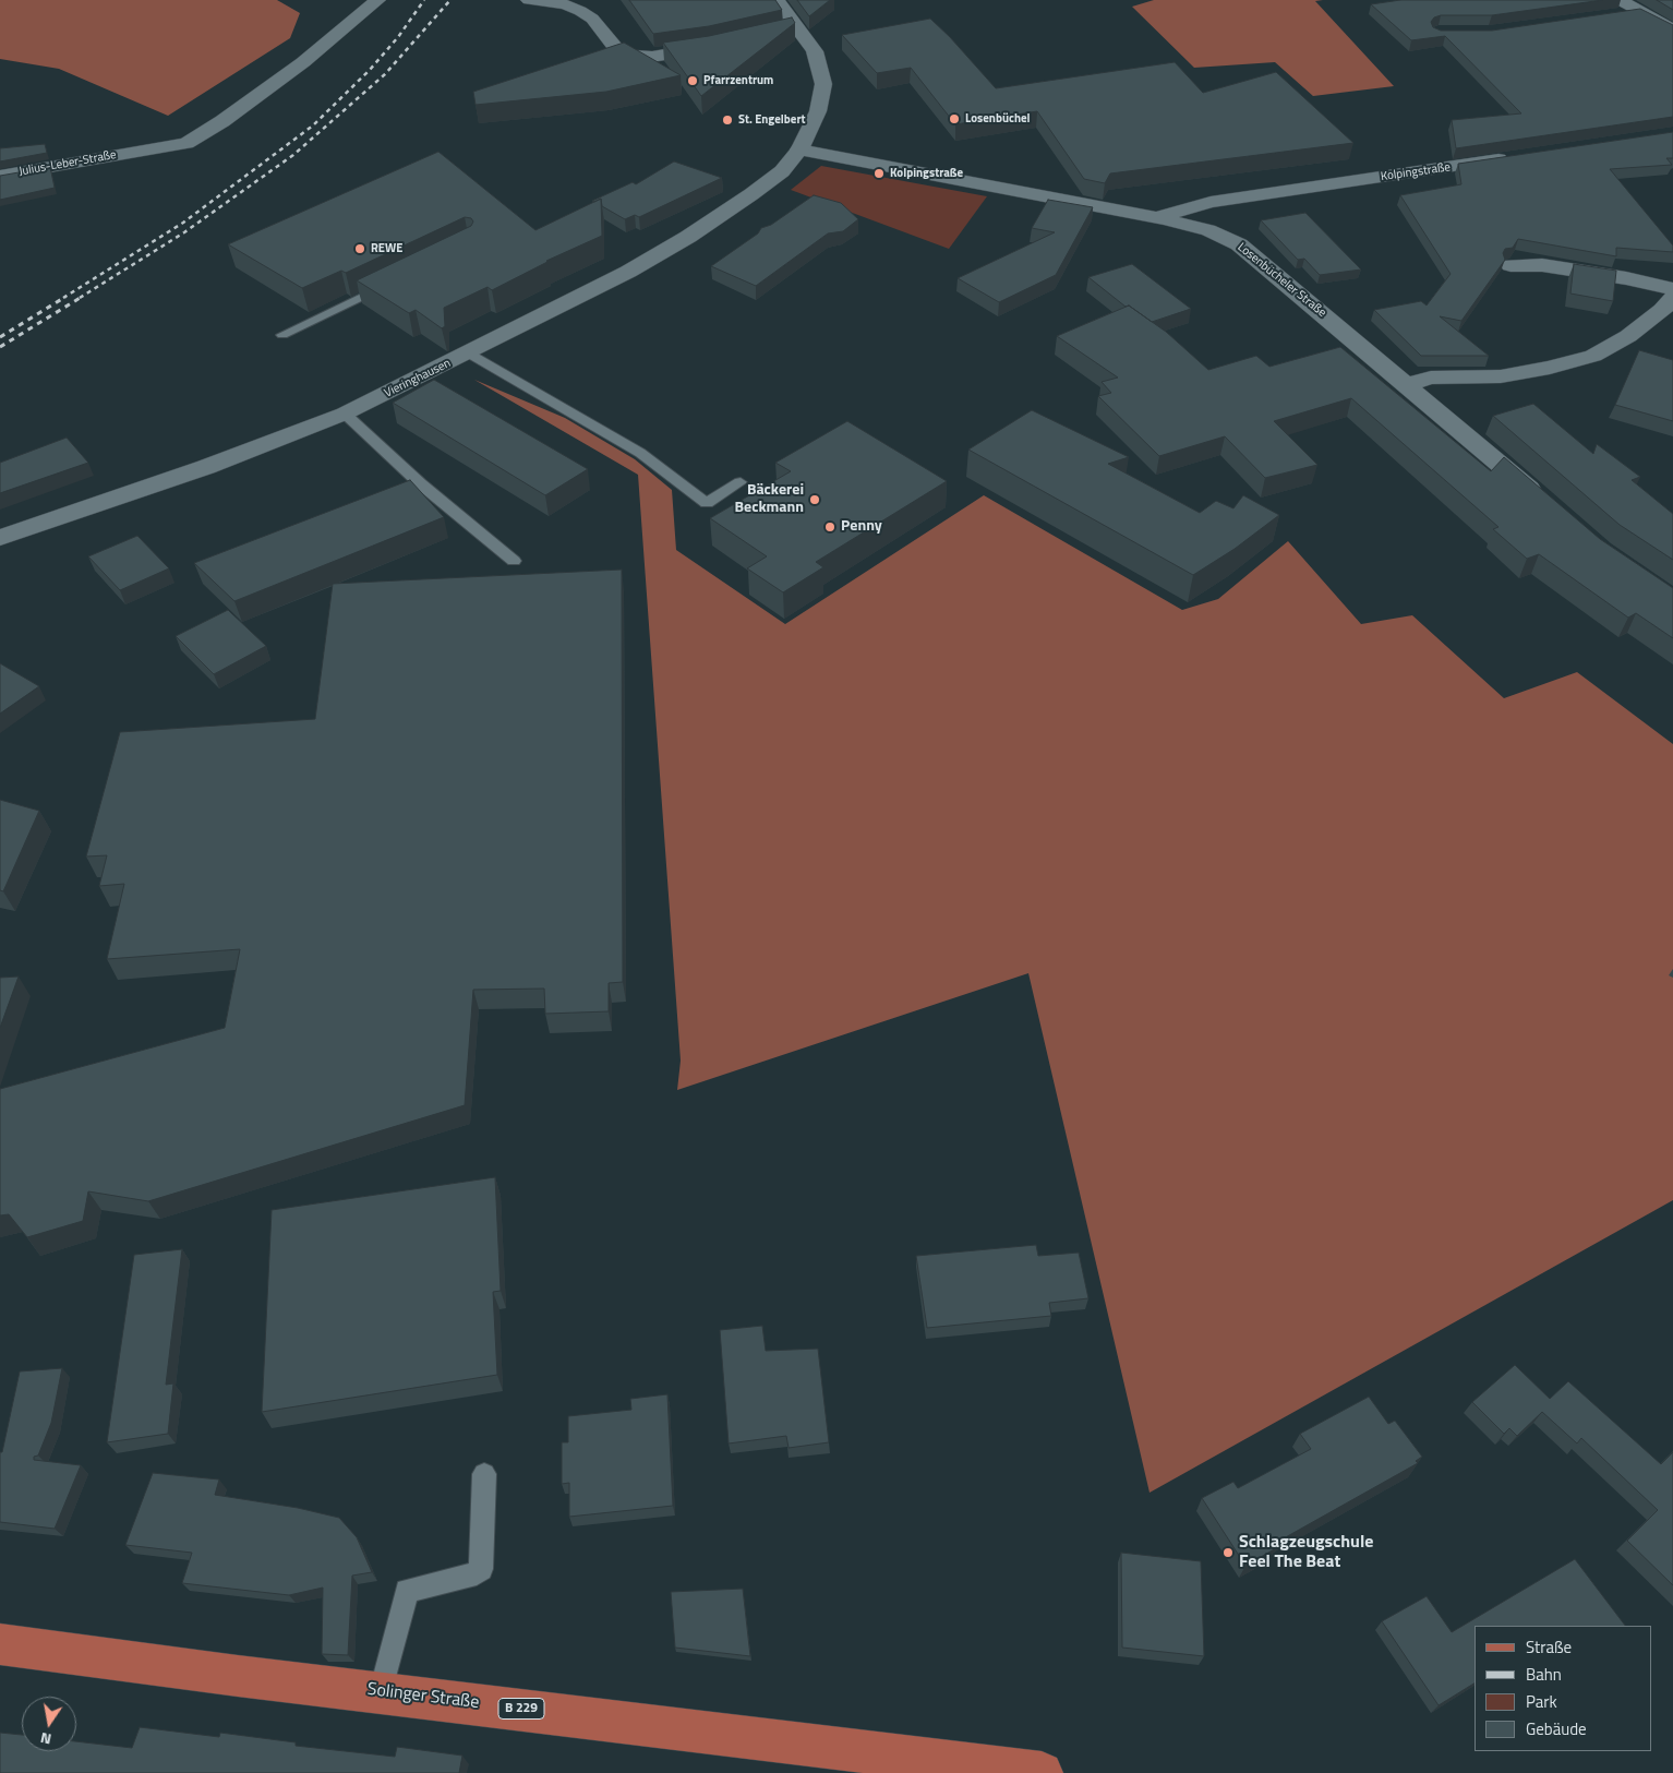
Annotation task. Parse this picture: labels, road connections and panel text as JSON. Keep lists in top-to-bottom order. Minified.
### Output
{"streets":{"main road":["Solinger Straße","B 229"],"street":["Julius-Leber-Straße","Kolpingstraße","Losenbücheler Straße","Vieringhausen"]},"crossings":[["Kolpingstraße","Losenbücheler Straße"],["Losenbücheler Straße","Vieringhausen"]],"places":["Pfarrzentrum","Losenbüchel","St. Engelbert","Kolpingstraße","REWE","Bäckerei Beckmann","Penny","Schlagzeugschule Feel The Beat"],"legend":["Straße","Bahn","Park","Gebäude"],"north":"bottom"}
